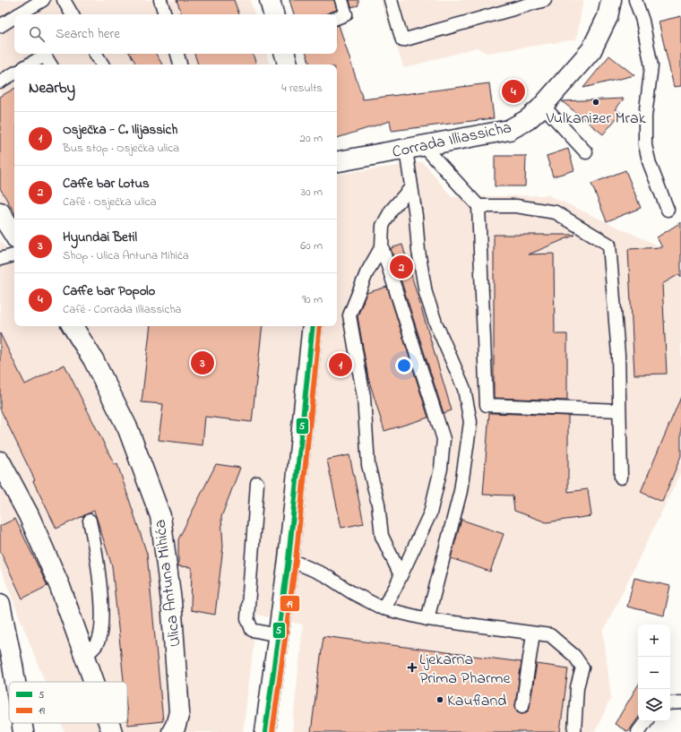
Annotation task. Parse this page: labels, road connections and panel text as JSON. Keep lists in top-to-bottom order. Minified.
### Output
{"streets":{"street":["Corrada Illiassicha","Ulica Antuna Mihića"]},"places":{"other":["Vulkanizer Mrak","Kaufland"],"health":["Ljekarna Prima Pharme"]},"lines":["transit line 5","transit line 19"],"legend":["5","19"],"page":{"search":"Search here","heading":["Nearby","4 results"],"pins":["4","2","3","1"],"list":[{"mark":"1","name":"Osječka - C. Ilijassich","note":"Bus stop · Osječka ulica","value":"20 m"},{"mark":"2","name":"Caffe bar Lotus","note":"Café · Osječka ulica","value":"30 m"},{"mark":"3","name":"Hyundai Betil","note":"Shop · Ulica Antuna Mihića","value":"60 m"},{"mark":"4","name":"Caffe bar Popolo","note":"Café · Corrada Illiassicha","value":"90 m"}],"map_buttons":["+","−"]}}
